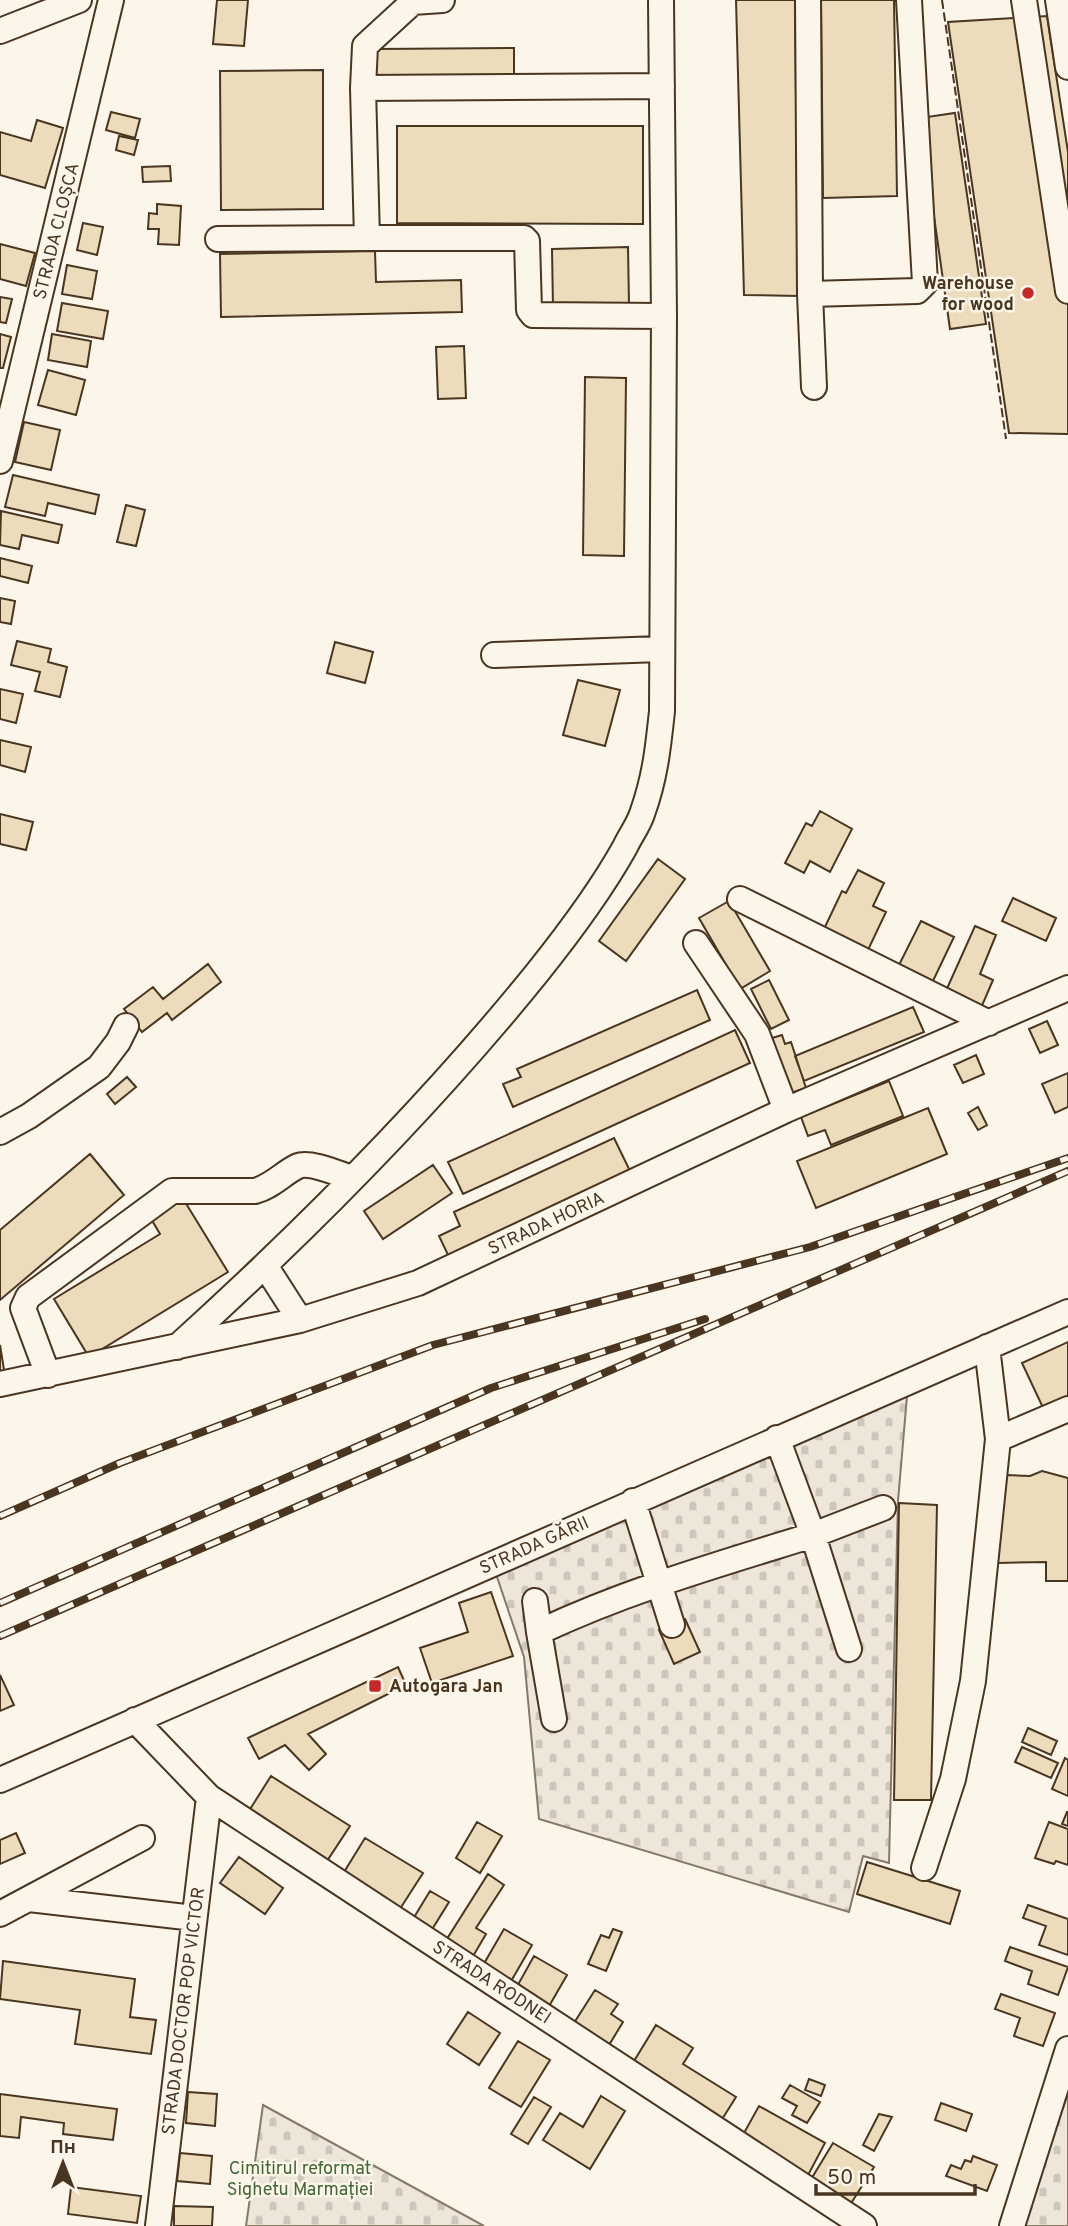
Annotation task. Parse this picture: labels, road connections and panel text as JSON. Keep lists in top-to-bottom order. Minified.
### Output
{"streets":{"street":["STRADA CLOȘCA","STRADA HORIA","STRADA GĂRII","STRADA RODNEI","STRADA DOCTOR POP VICTOR"]},"crossings":[["STRADA GĂRII","STRADA RODNEI"],["STRADA RODNEI","STRADA DOCTOR POP VICTOR"]],"parks":["Cimitirul reformat Sighetu Marmației"],"places":{"other":["Warehouse for wood"],"transit":["Autogara Jan"]},"scale_bar":"50 m","north":"top"}
